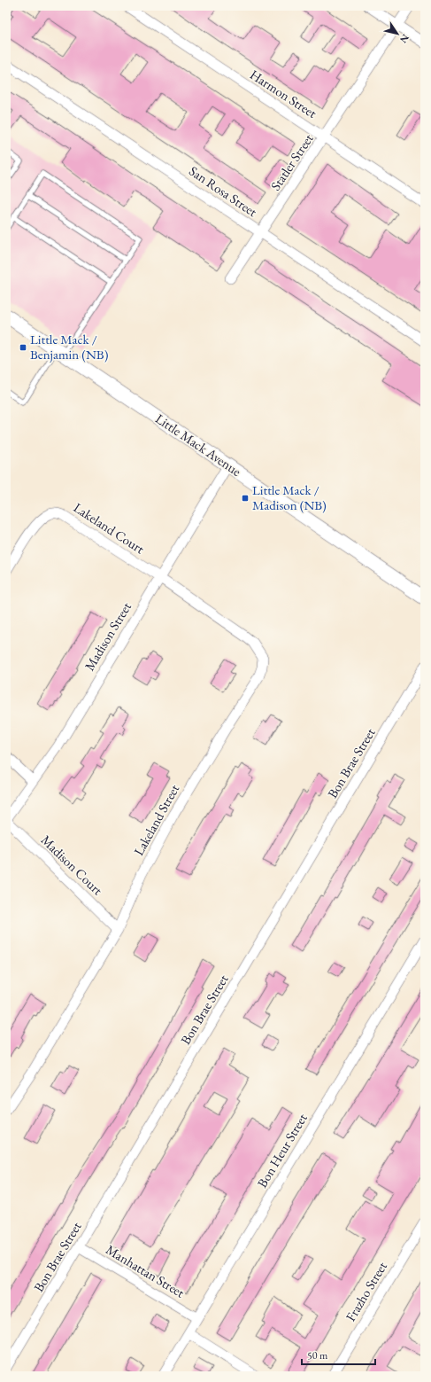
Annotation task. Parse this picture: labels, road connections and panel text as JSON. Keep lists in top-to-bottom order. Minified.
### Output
{"streets":{"main road":["Little Mack Avenue"],"street":["Harmon Street","Statler Street","San Rosa Street","Lakeland Court","Madison Street","Bon Brae Street","Lakeland Street","Madison Court","Bon Heur Street","Manhattan Street","Frazho Street"]},"crossings":[["Harmon Street","Statler Street"],["Statler Street","San Rosa Street"],["Little Mack Avenue","Madison Street"],["Lakeland Court","Madison Street"],["Lakeland Court","Lakeland Street"],["Madison Street","Lakeland Street"],["Madison Street","Madison Court"],["Bon Brae Street","Manhattan Street"],["Lakeland Street","Madison Court"],["Bon Heur Street","Manhattan Street"]],"places":{"transit":["Little Mack / Benjamin (NB)","Little Mack / Madison (NB)"]},"scale_bar":"50 m","north":"bottom right"}
